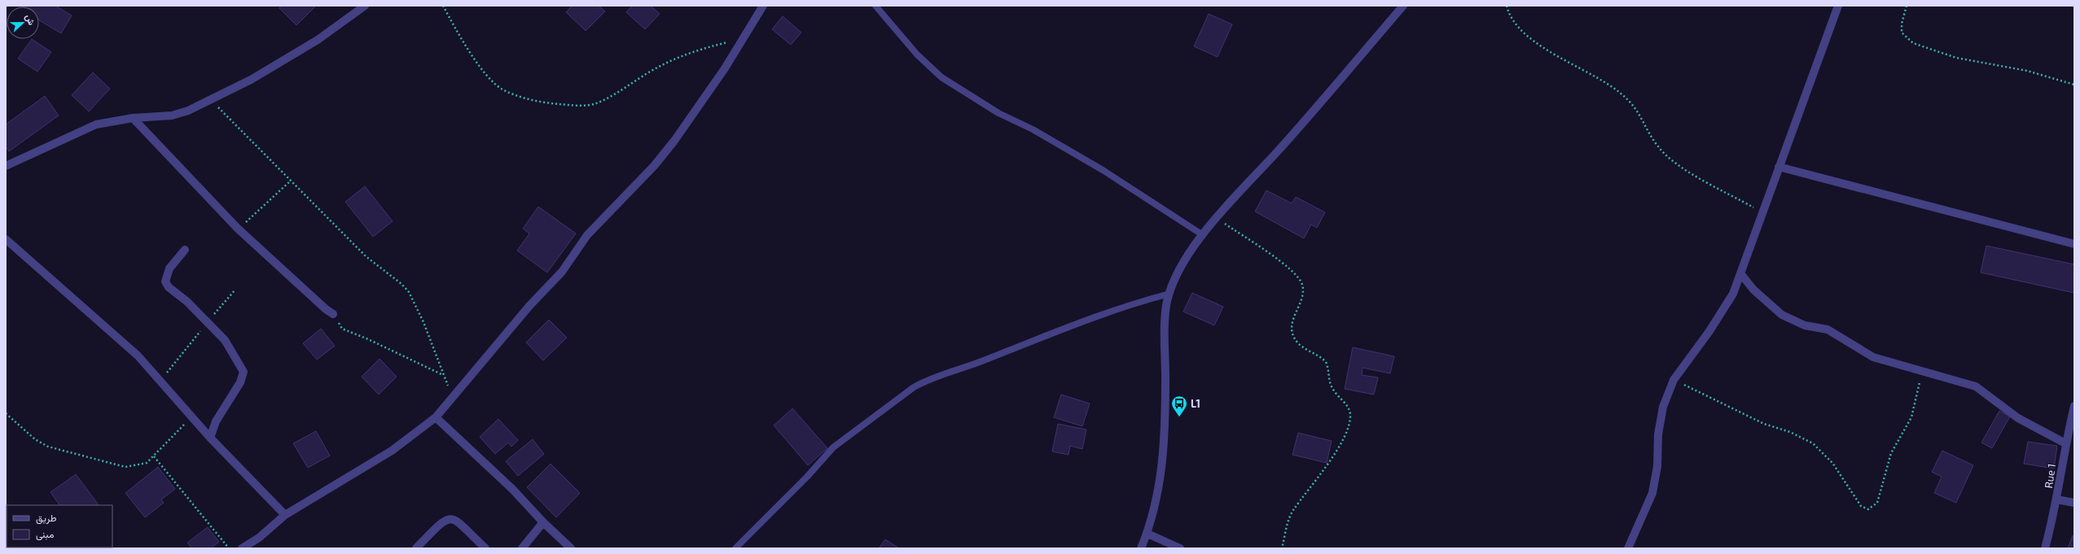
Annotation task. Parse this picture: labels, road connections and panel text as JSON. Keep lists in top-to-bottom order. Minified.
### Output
{"streets":{"street":["Rue 1"]},"places":{"bus stop":["L1"]},"legend":["طريق","مبنى"],"north":"right"}
